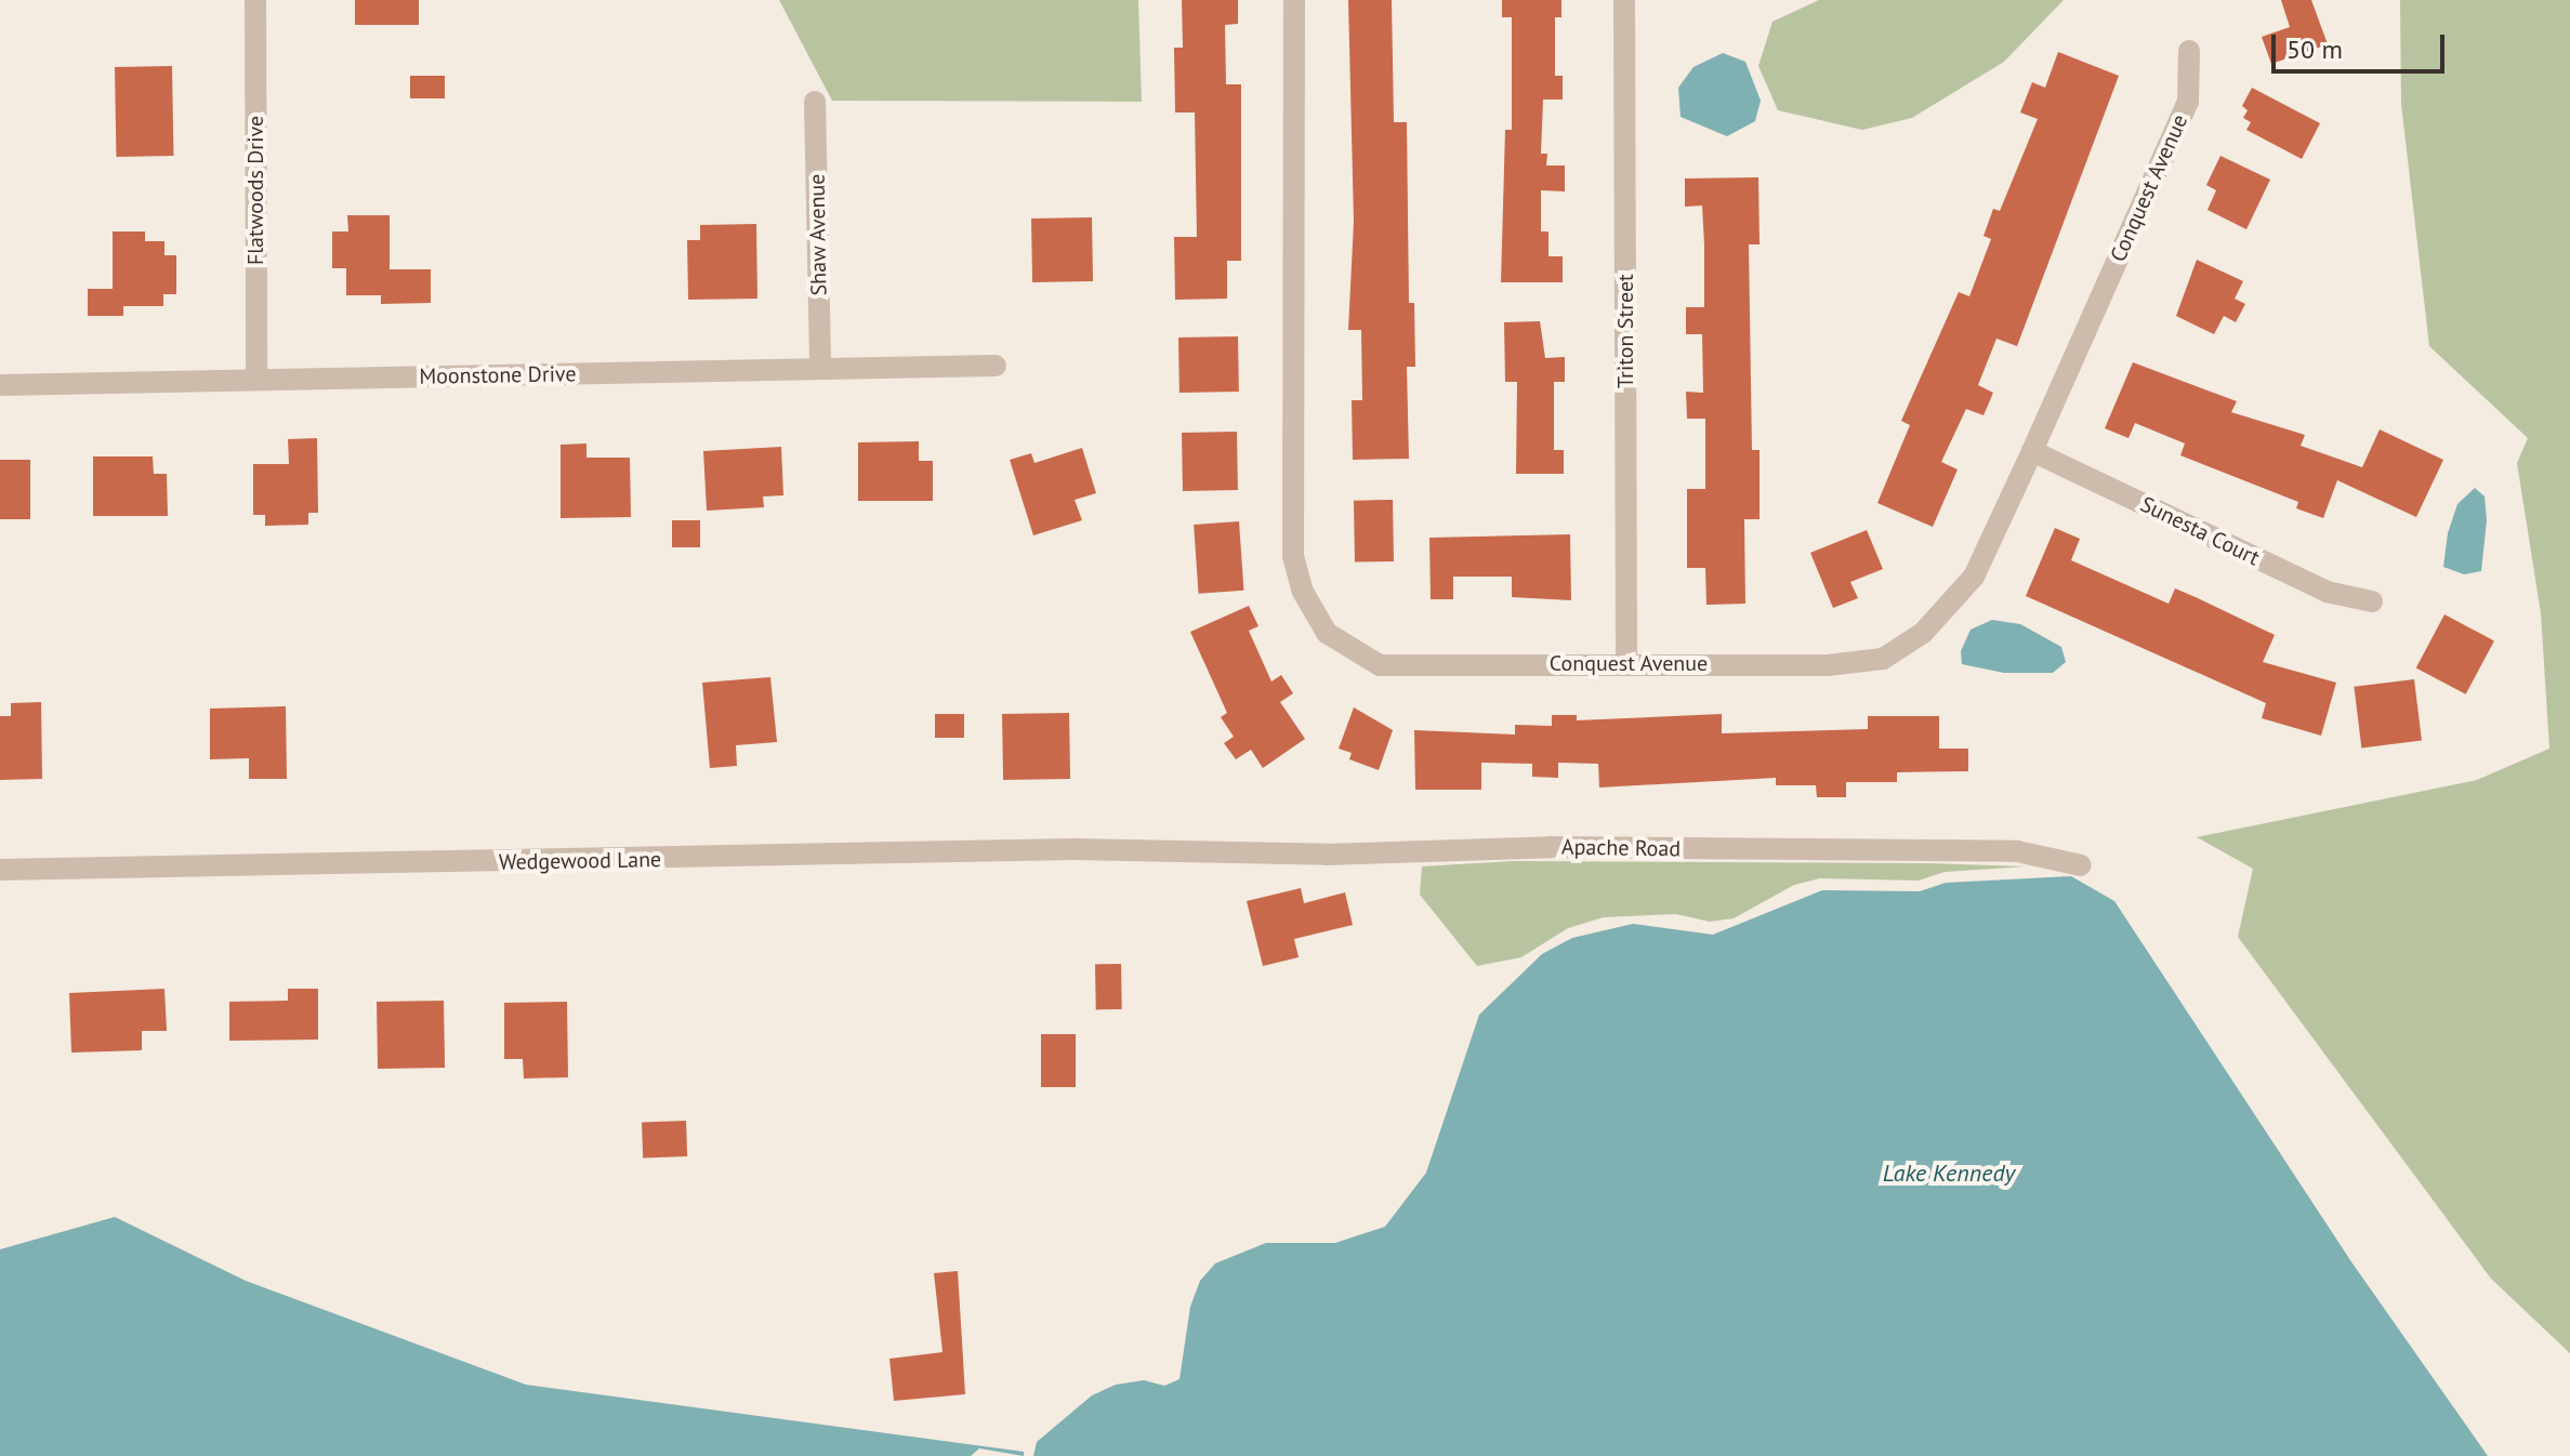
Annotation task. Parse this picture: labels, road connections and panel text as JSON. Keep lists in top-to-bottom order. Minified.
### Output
{"streets":{"street":["Conquest Avenue","Flatwoods Drive","Shaw Avenue","Triton Street","Moonstone Drive","Sunesta Court","Apache Road","Wedgewood Lane"]},"crossings":[["Conquest Avenue","Triton Street"],["Conquest Avenue","Sunesta Court"],["Flatwoods Drive","Moonstone Drive"],["Shaw Avenue","Moonstone Drive"],["Apache Road","Wedgewood Lane"]],"water":["Lake Kennedy"],"scale_bar":"50 m"}
